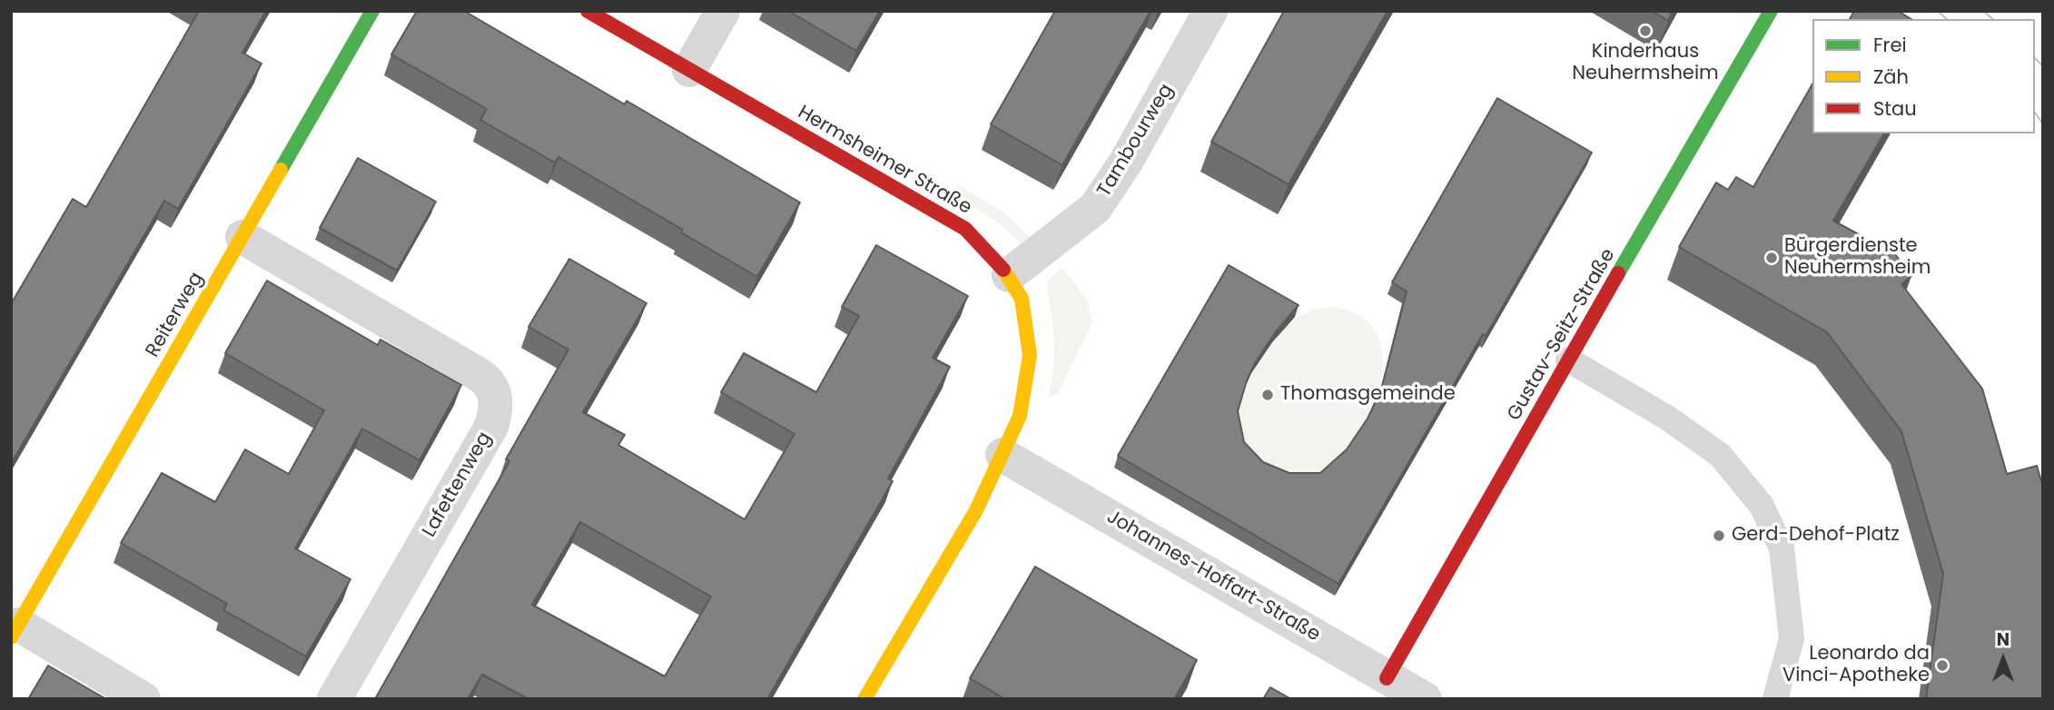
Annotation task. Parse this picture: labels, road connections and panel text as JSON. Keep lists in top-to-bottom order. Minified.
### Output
{"streets":{"street":["Tambourweg","Hermsheimer Straße","Reiterweg","Gustav-Seitz-Straße","Lafettenweg","Johannes-Hoffart-Straße"]},"crossings":[["Tambourweg","Hermsheimer Straße"],["Hermsheimer Straße","Johannes-Hoffart-Straße"],["Reiterweg","Lafettenweg"],["Gustav-Seitz-Straße","Johannes-Hoffart-Straße"]],"places":["Kinderhaus Neuhermsheim","Bürgerdienste Neuhermsheim","Thomasgemeinde","Gerd-Dehof-Platz","Leonardo da Vinci-Apotheke"],"legend":["Frei","Zäh","Stau"],"north":"top"}
